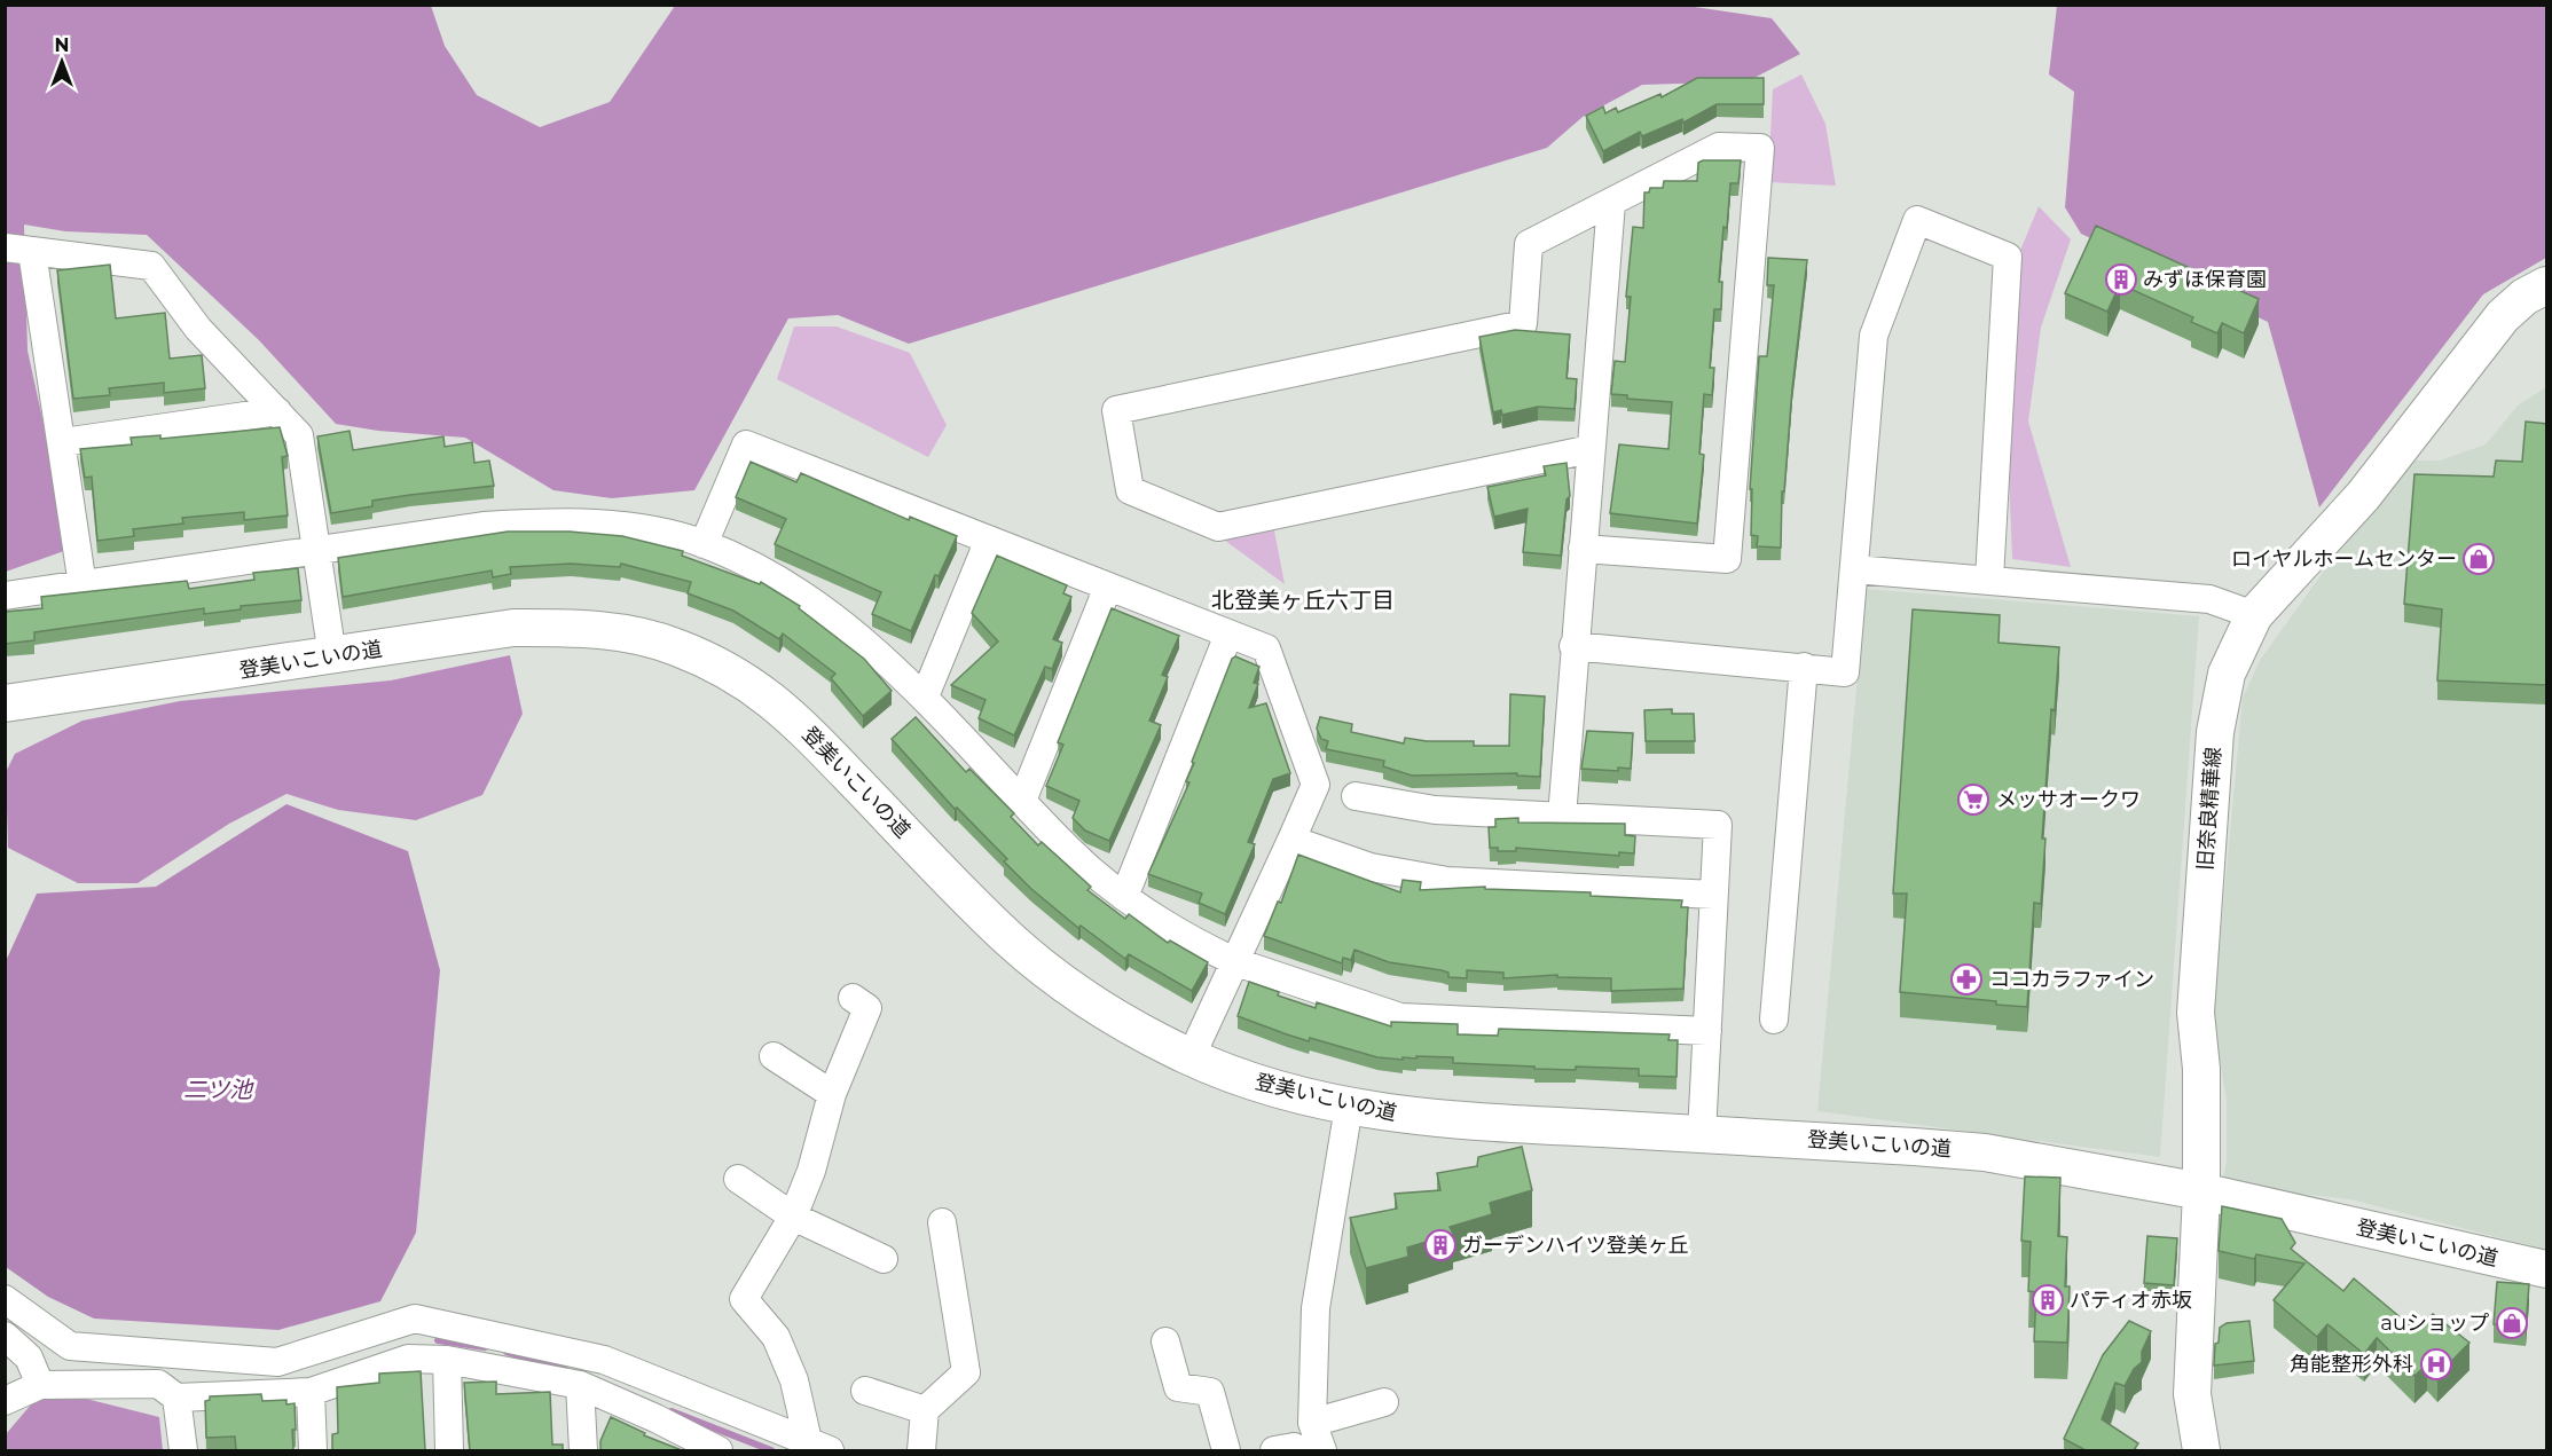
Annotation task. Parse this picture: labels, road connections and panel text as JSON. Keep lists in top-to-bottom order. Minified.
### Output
{"streets":{"street":["登美いこいの道","旧奈良精華線"]},"crossings":[["登美いこいの道","旧奈良精華線"]],"districts":["北登美ヶ丘六丁目"],"water":["二ツ池"],"places":{"building":["みずほ保育園","ガーデンハイツ登美ヶ丘","パティオ赤坂"],"shop":["ロイヤルホームセンター","auショップ"],"supermarket":["メッサオークワ"],"pharmacy":["ココカラファイン"],"hospital":["角能整形外科"]},"north":"top"}
